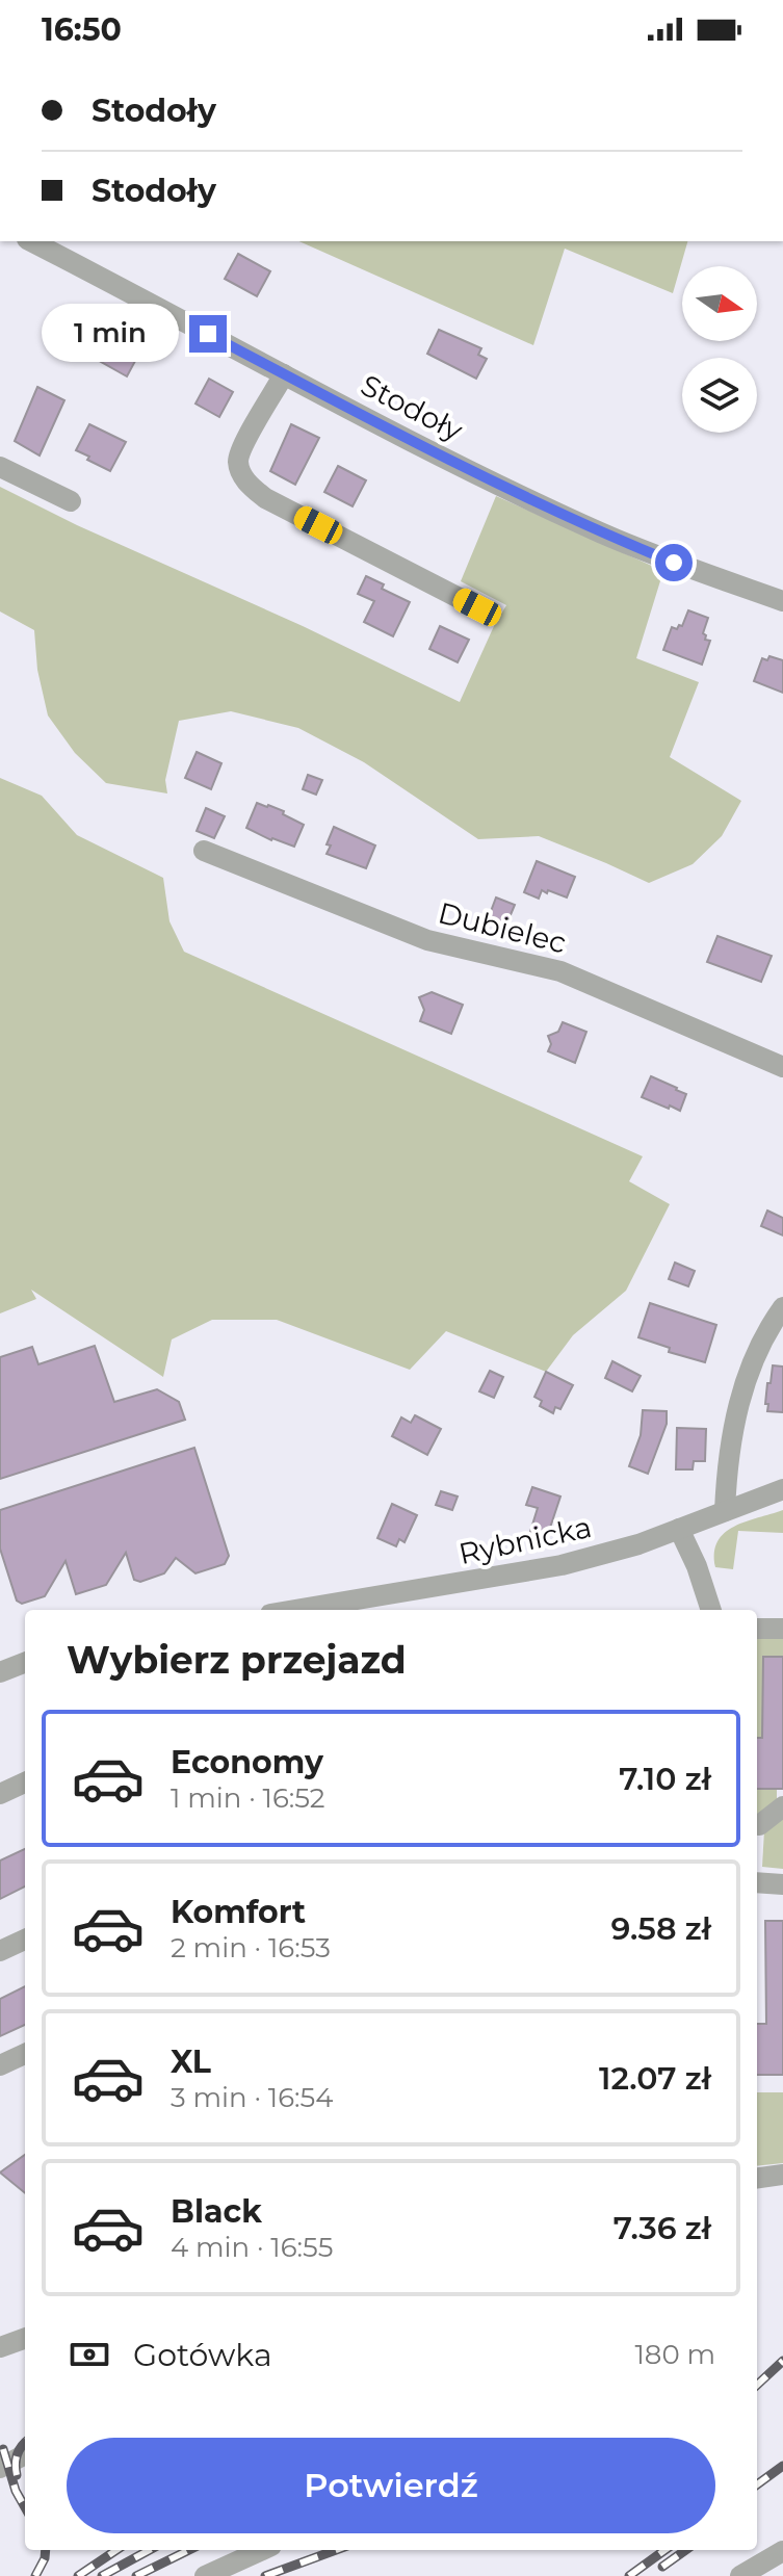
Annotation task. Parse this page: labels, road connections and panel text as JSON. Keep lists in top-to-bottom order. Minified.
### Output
{"streets":{"street":["Stodoły","Dubielec","Rybnicka"]},"north":"right","page":{"status":"16:50","banner":["Stodoły","Stodoły"],"bubble":"1 min","heading":"Wybierz przejazd","list":[{"name":"Economy","note":"1 min · 16:52","value":"7.10 zł"},{"name":"Komfort","note":"2 min · 16:53","value":"9.58 zł"},{"name":"XL","note":"3 min · 16:54","value":"12.07 zł"},{"name":"Black","note":"4 min · 16:55","value":"7.36 zł"}],"pay":["Gotówka","180 m"],"buttons":"Potwierdź"}}
